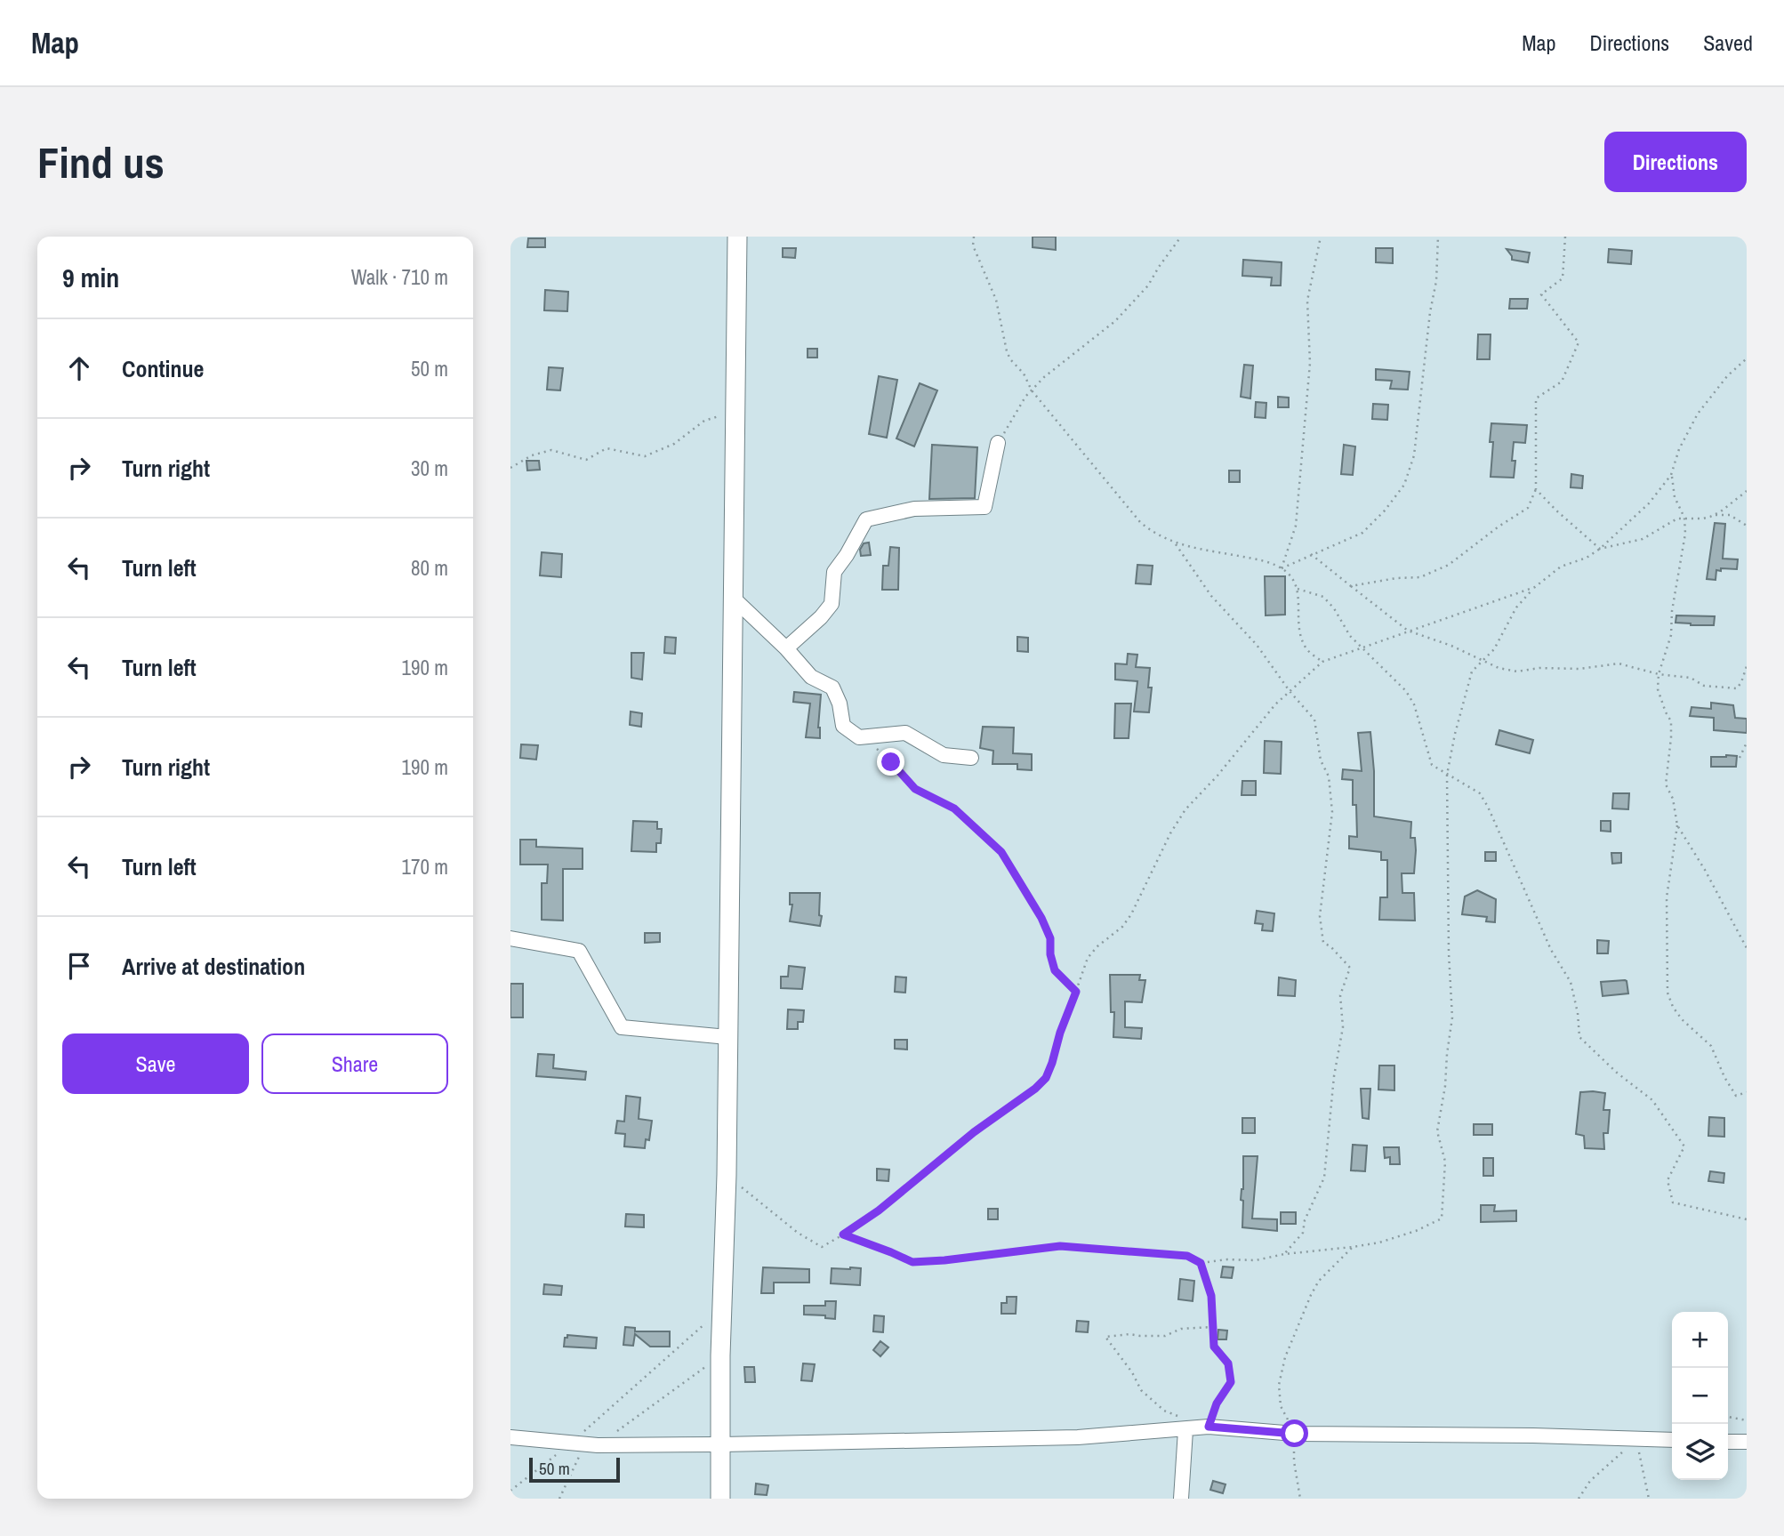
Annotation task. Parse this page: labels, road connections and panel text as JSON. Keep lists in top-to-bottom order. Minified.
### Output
{"scale_bar":"50 m","page":{"header":"Map","nav":["Map","Directions","Saved"],"buttons":["Directions",["Save","Share"]],"title":"Find us","heading":["9 min","Walk · 710 m"],"list":[["Continue","50 m"],["Turn right","30 m"],["Turn left","80 m"],["Turn left","190 m"],["Turn right","190 m"],["Turn left","170 m"],"Arrive at destination"],"map_buttons":["+","−"],"scale":"50 m"}}
